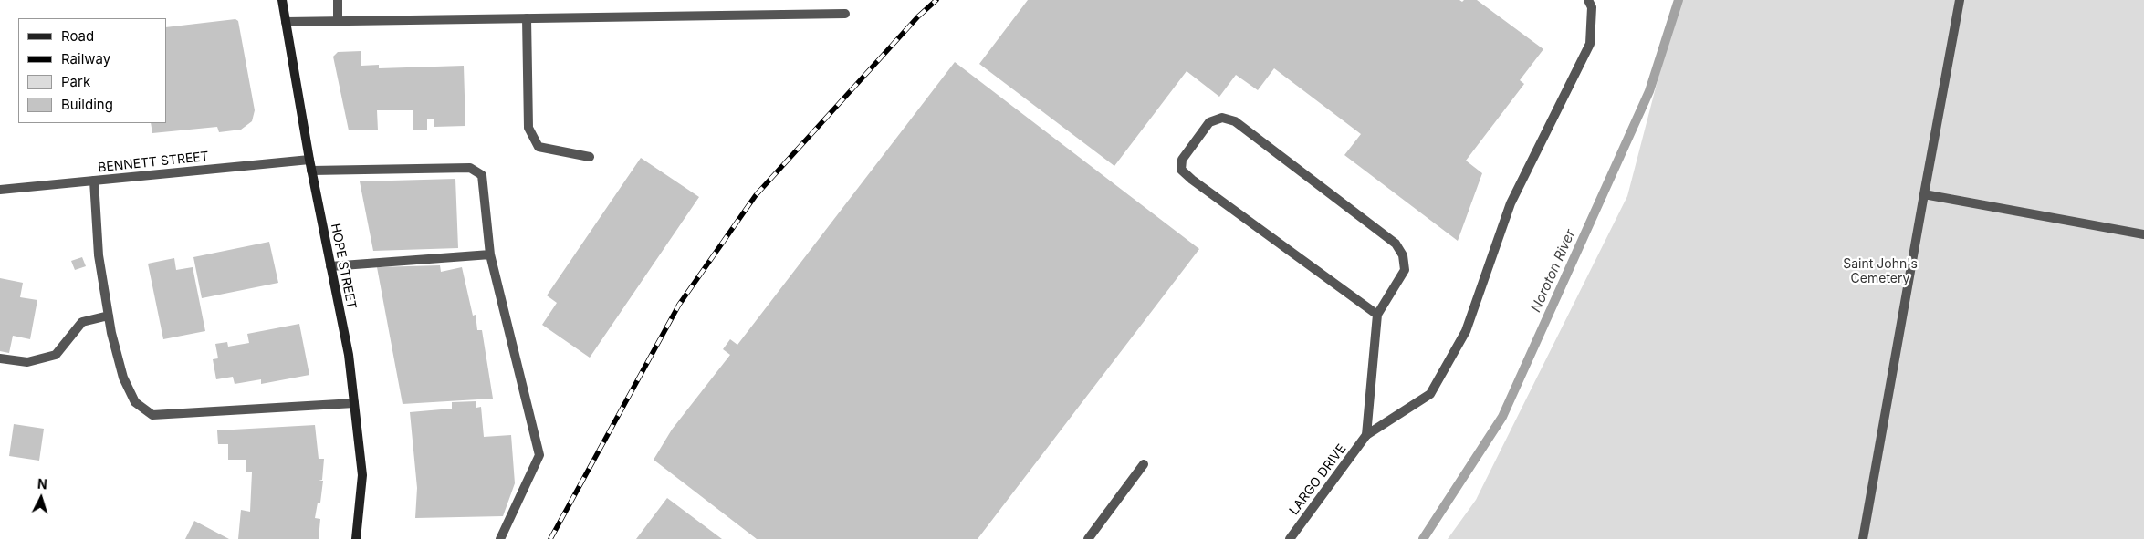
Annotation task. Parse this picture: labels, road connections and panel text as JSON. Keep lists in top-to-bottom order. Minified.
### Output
{"streets":{"main road":["HOPE STREET"],"street":["BENNETT STREET","LARGO DRIVE"]},"crossings":[["BENNETT STREET","HOPE STREET"]],"water":["Noroton River"],"parks":["Saint John's Cemetery"],"legend":["Road","Railway","Park","Building"],"north":"top"}
